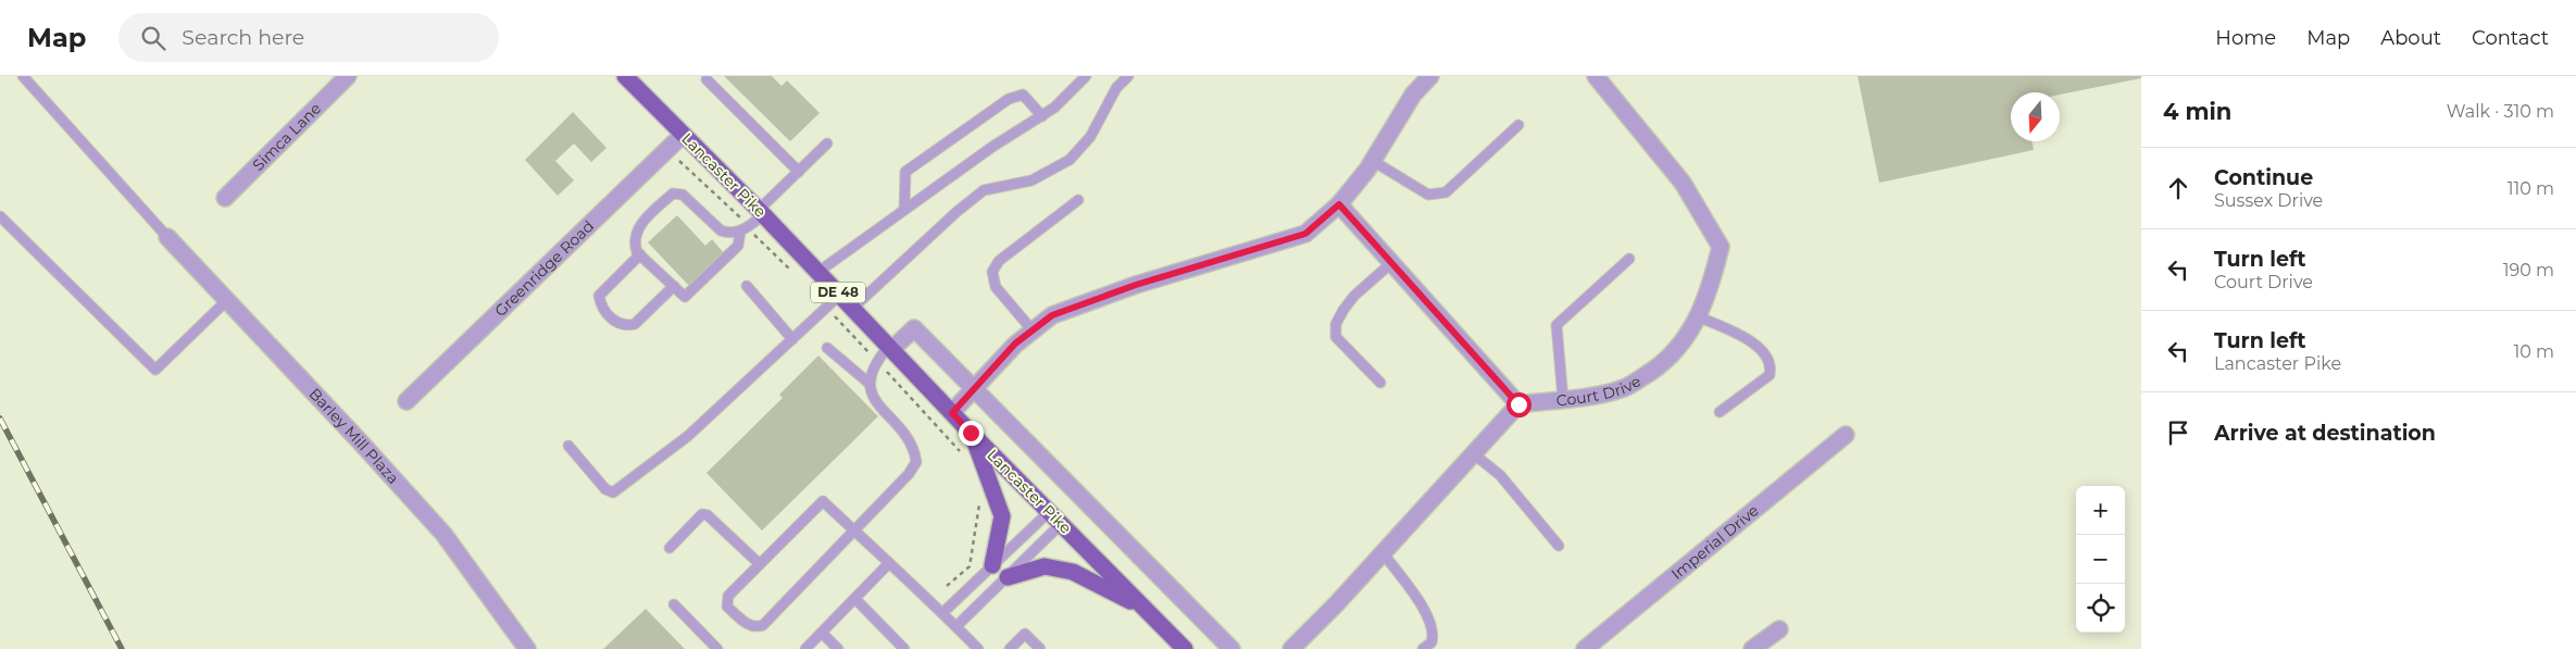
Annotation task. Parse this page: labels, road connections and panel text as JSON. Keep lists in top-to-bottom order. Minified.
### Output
{"streets":{"main road":["Lancaster Pike","DE 48"],"street":["Simca Lane","Greenridge Road","Court Drive","Barley Mill Plaza","Imperial Drive"]},"crossings":[["Lancaster Pike","Greenridge Road"]],"north":"bottom","page":{"header":"Map","search":"Search here","nav":["Home","Map","About","Contact"],"heading":["4 min","Walk · 310 m"],"list":[["Continue","Sussex Drive","110 m"],["Turn left","Court Drive","190 m"],["Turn left","Lancaster Pike","10 m"],"Arrive at destination"],"map_buttons":["+","−"]}}
